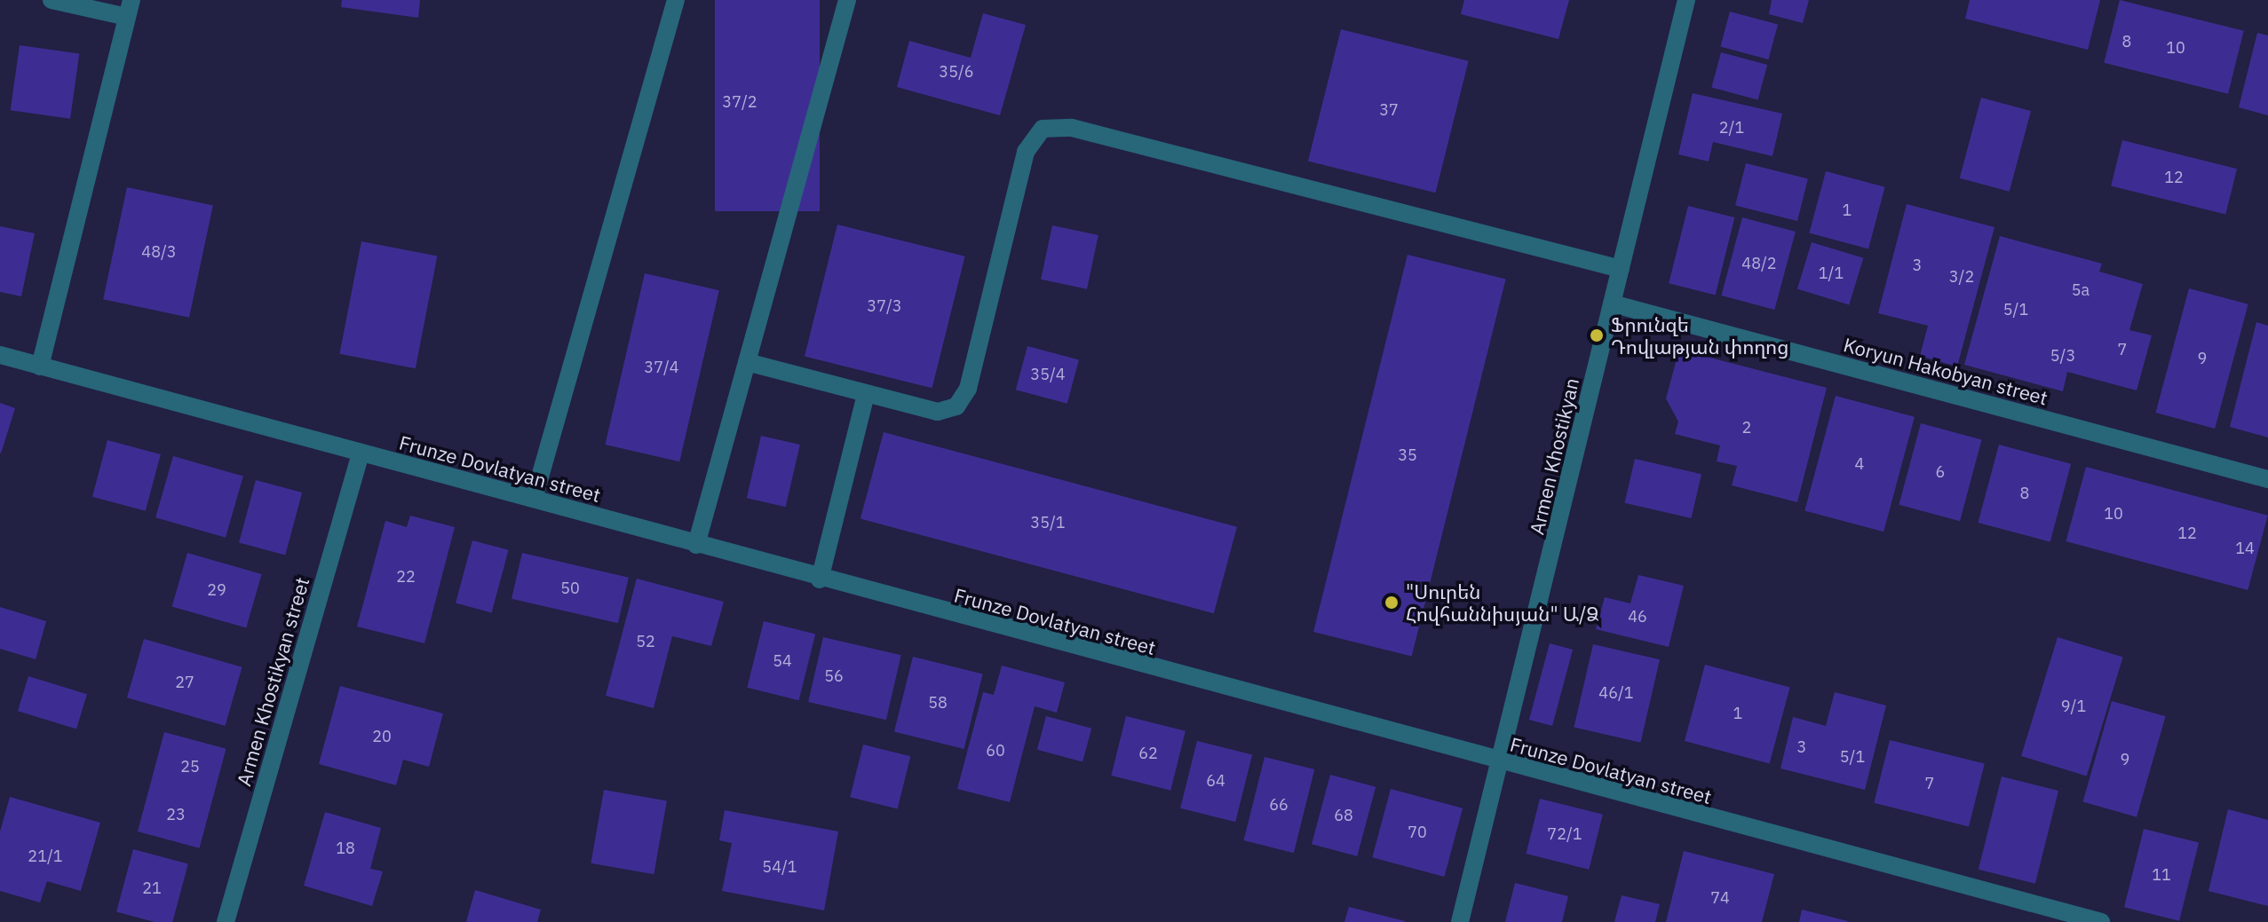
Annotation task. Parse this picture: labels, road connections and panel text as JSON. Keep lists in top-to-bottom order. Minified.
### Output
{"streets":{"street":["Koryun Hakobyan street","Armen Khostikyan","Frunze Dovlatyan street","Armen Khostikyan street"]},"crossings":[["Koryun Hakobyan street","Armen Khostikyan"],["Armen Khostikyan","Frunze Dovlatyan street"],["Frunze Dovlatyan street","Armen Khostikyan street"]],"places":["Ֆրունզե Դովլաթյան փողոց","\"Սուրեն Հովհաննիսյան\" Ա/Ձ"],"house_numbers":["8","10","35/6","37/2","37","2/1","12","1","48/3","48/2","3","1/1","3/2","5a","37/3","5/1","7","5/3","9","37/4","35/4","2","35","4","6","8","10","35/1","12","14","22","50","29","46","52","54","56","27","46/1","58","9/1","1","20","3","60","62","5/1","9","25","64","7","66","23","68","70","72/1","18","21/1","54/1","11","21","74"]}
